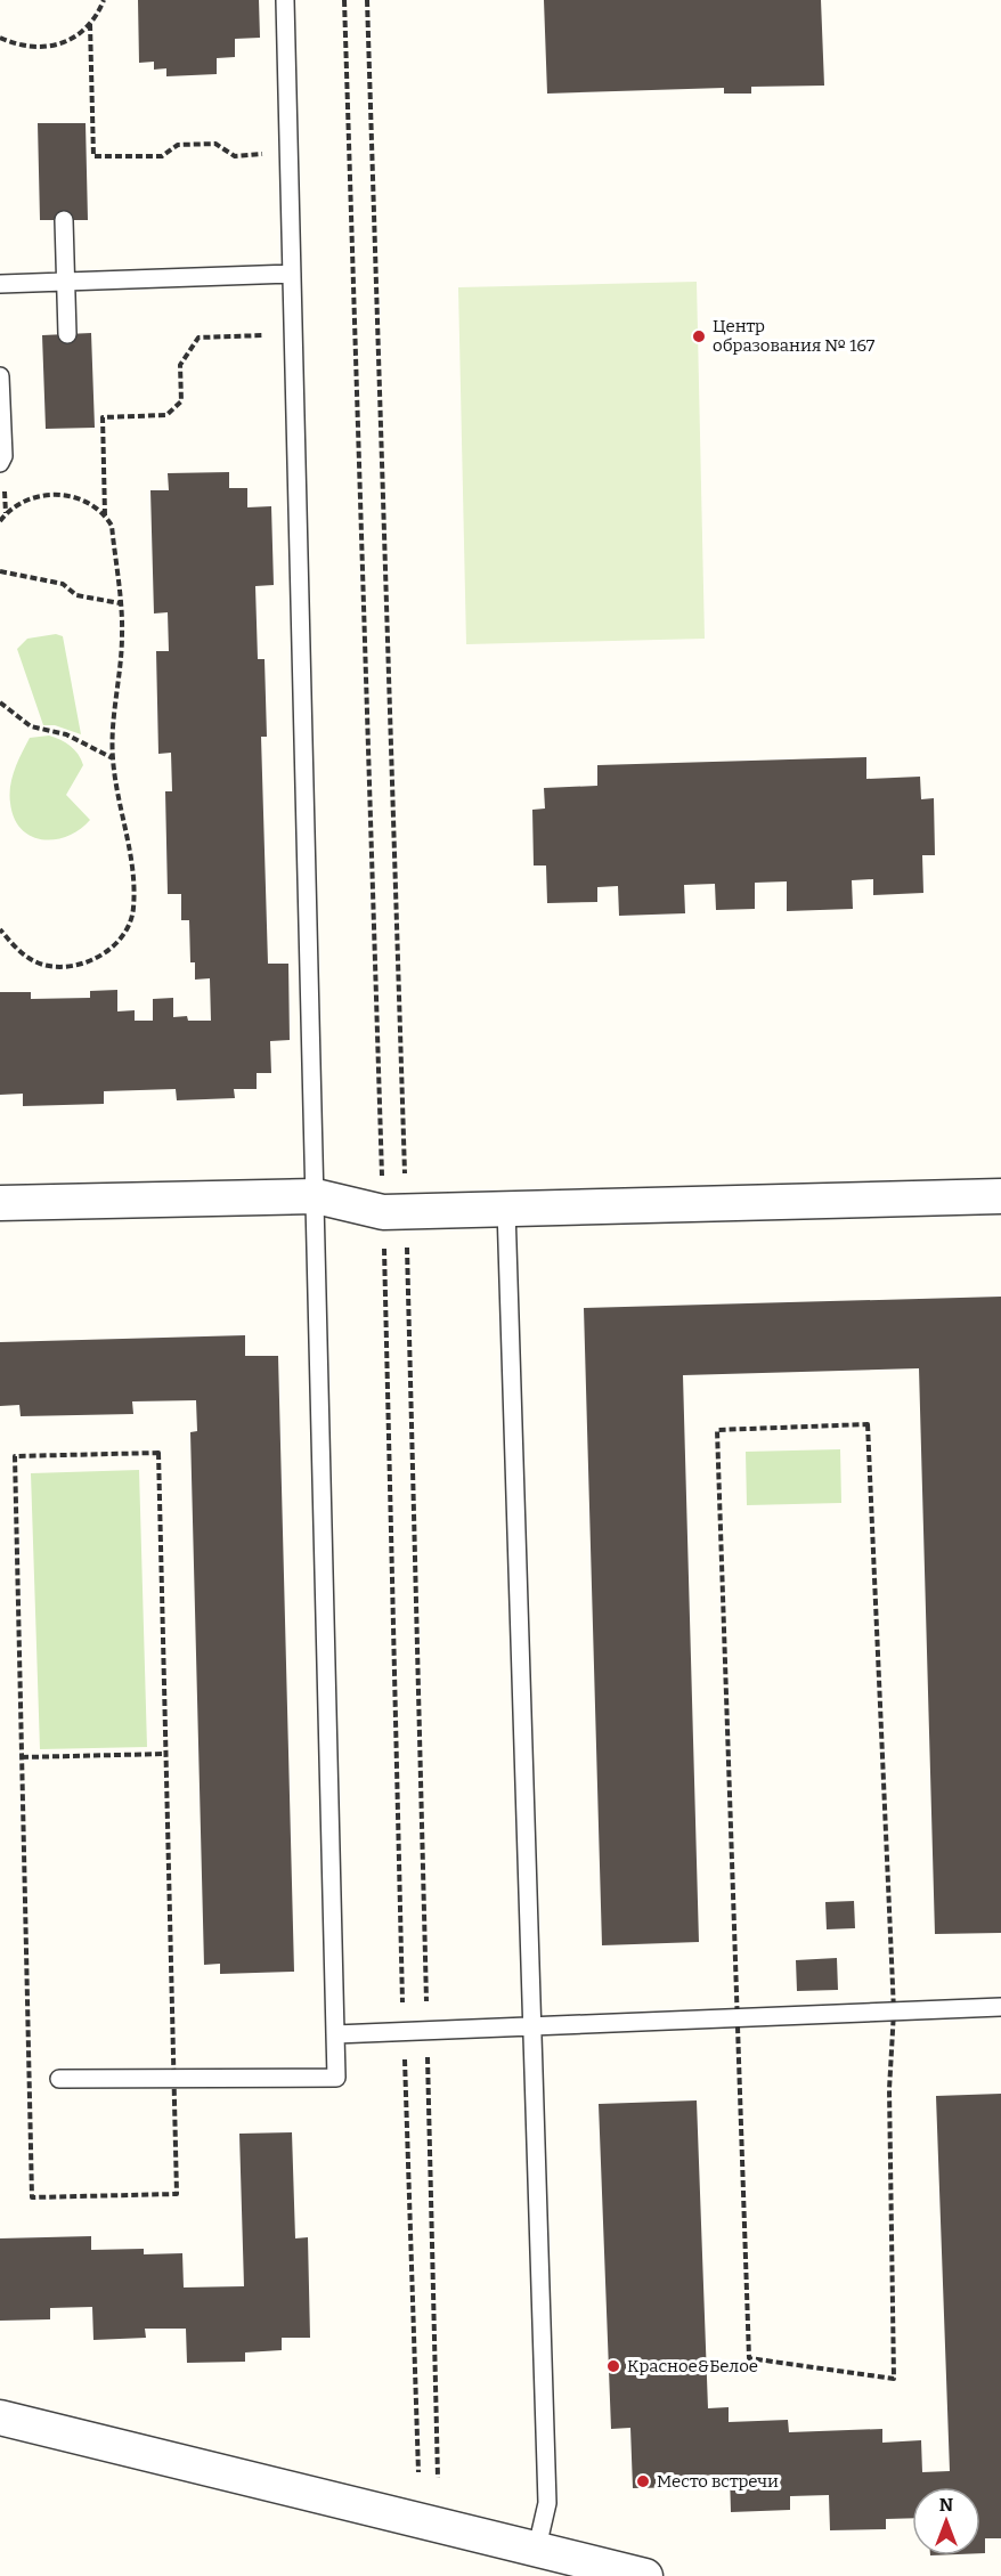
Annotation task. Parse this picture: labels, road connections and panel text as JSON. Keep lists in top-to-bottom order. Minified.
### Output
{"places":["Центр образования № 167","Красное&Белое","Место встречи"],"north":"top"}
